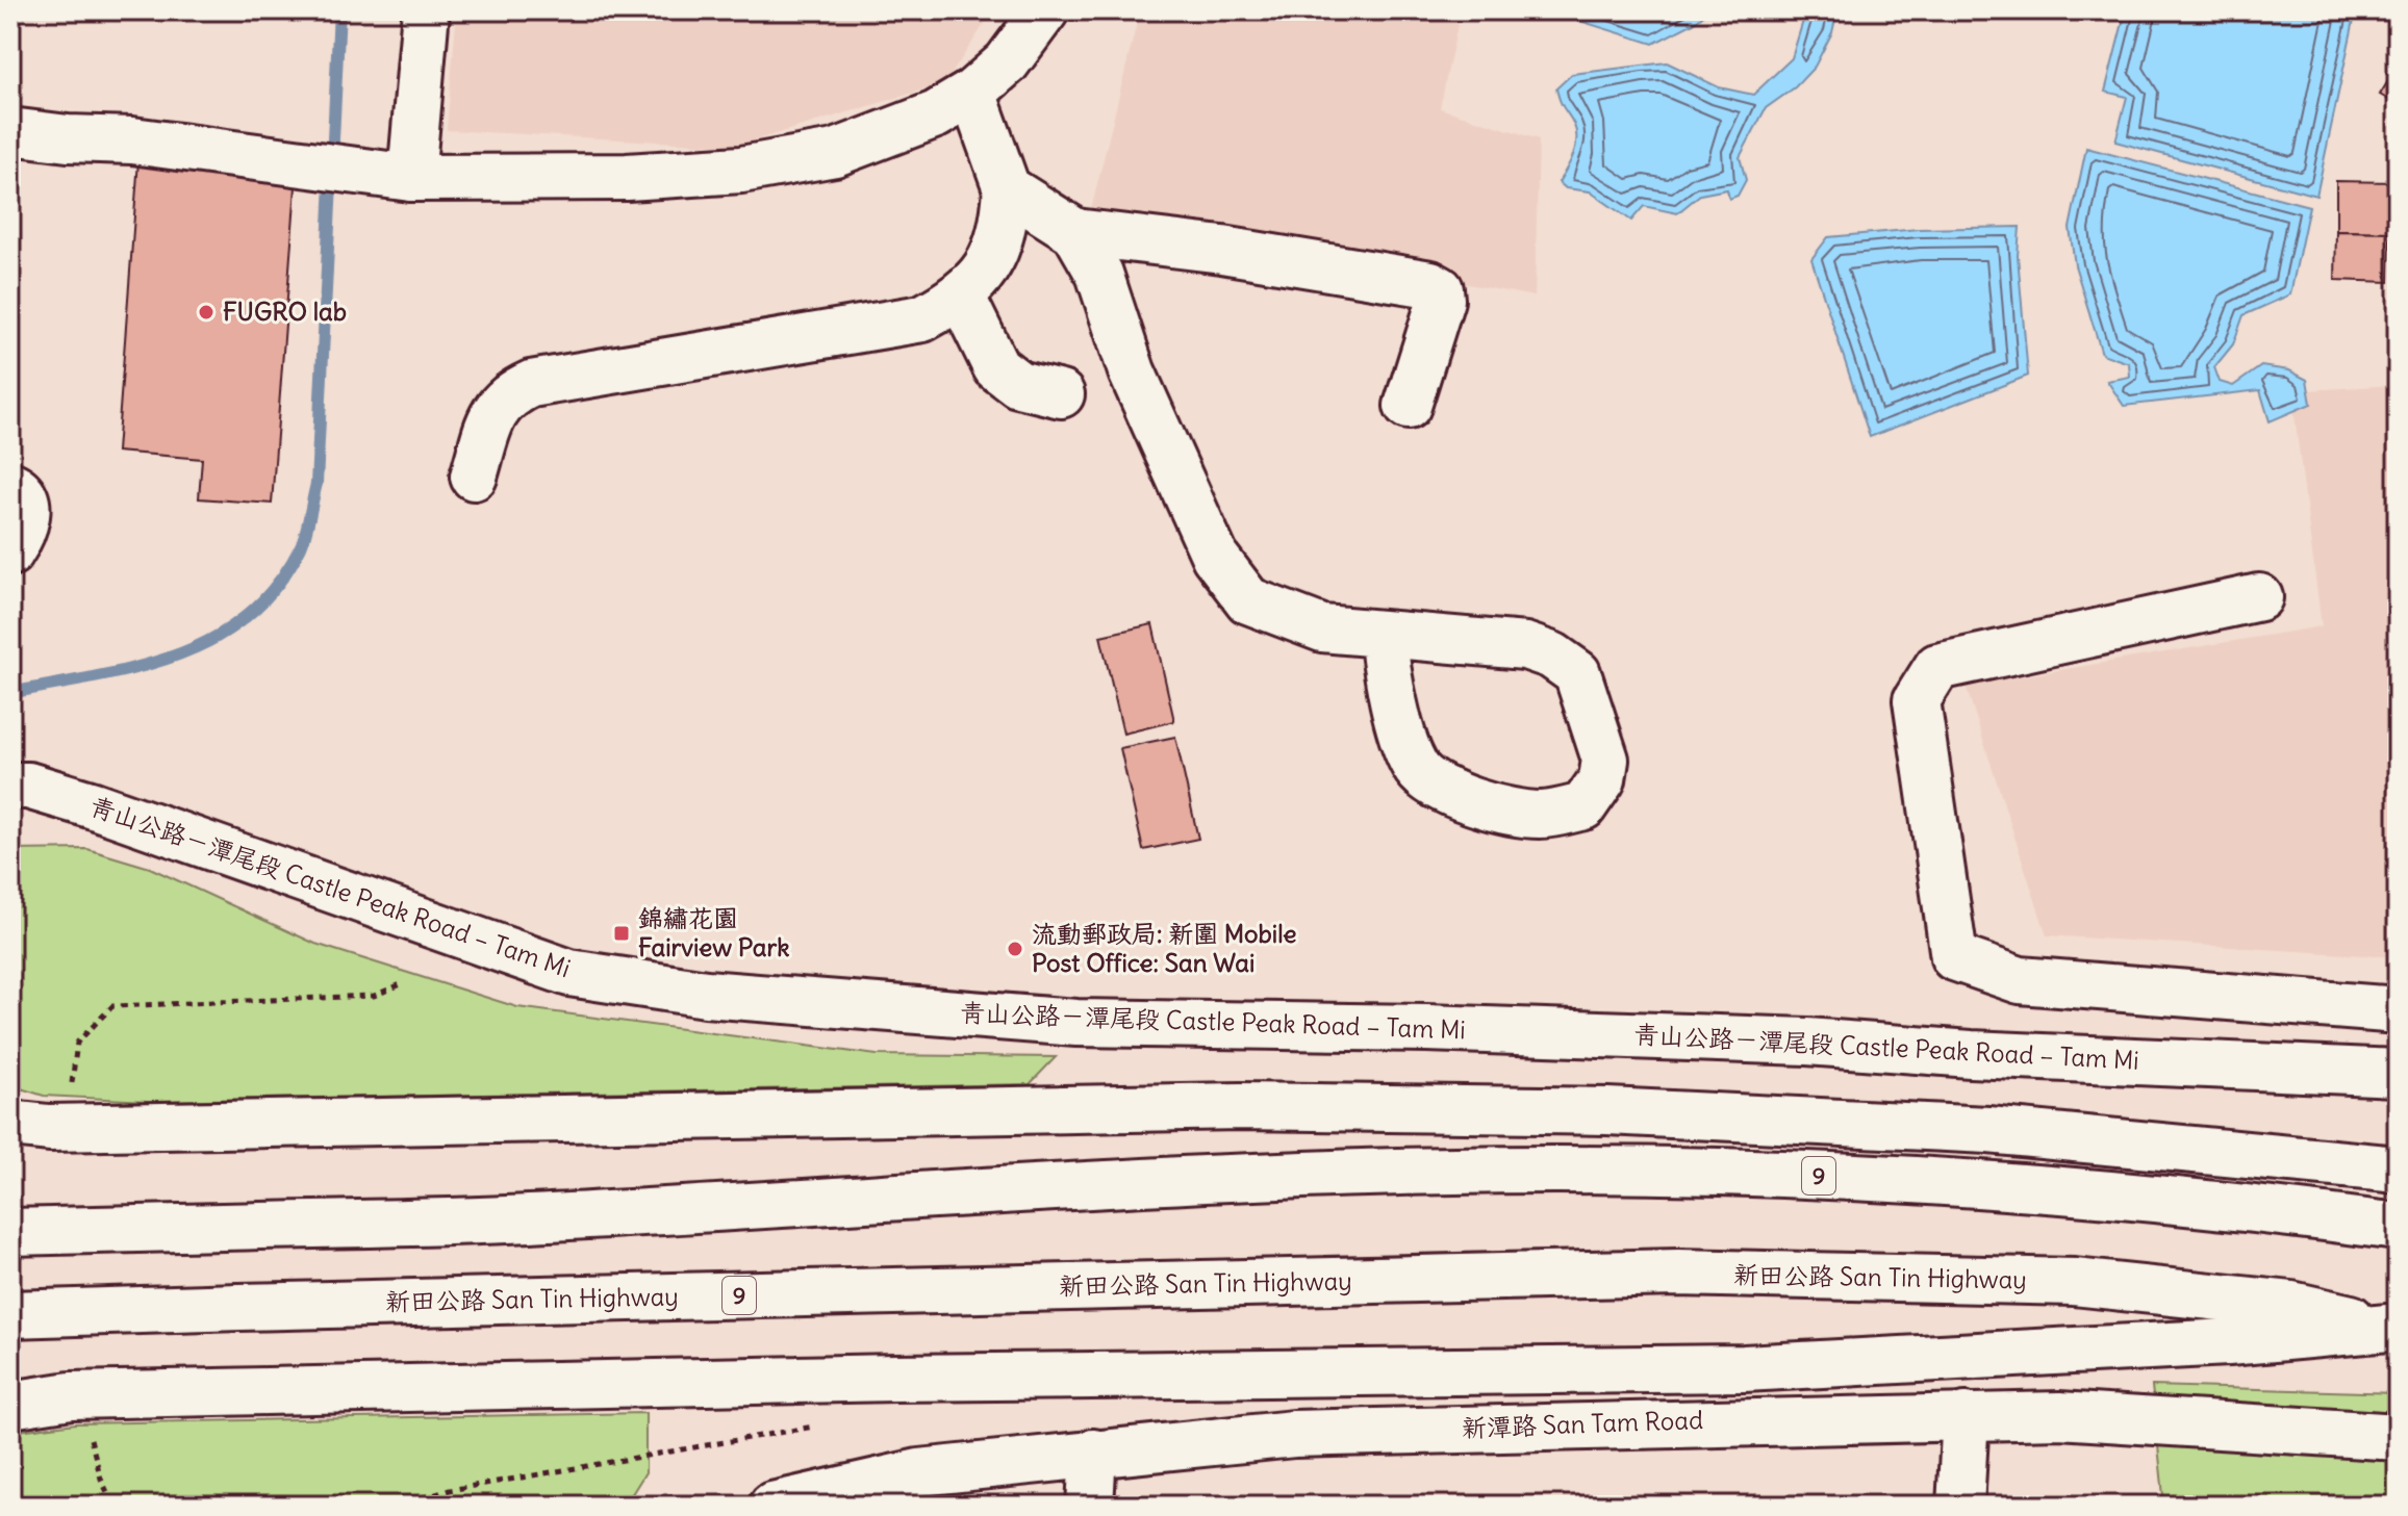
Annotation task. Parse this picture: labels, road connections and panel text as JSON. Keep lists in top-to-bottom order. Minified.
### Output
{"streets":{"main road":["青山公路－潭尾段 Castle Peak Road – Tam Mi","9","新田公路 San Tin Highway","新潭路 San Tam Road"]},"places":{"other":["FUGRO lab","流動郵政局: 新圍 Mobile Post Office: San Wai"],"transit":["錦繡花園 Fairview Park"]}}
